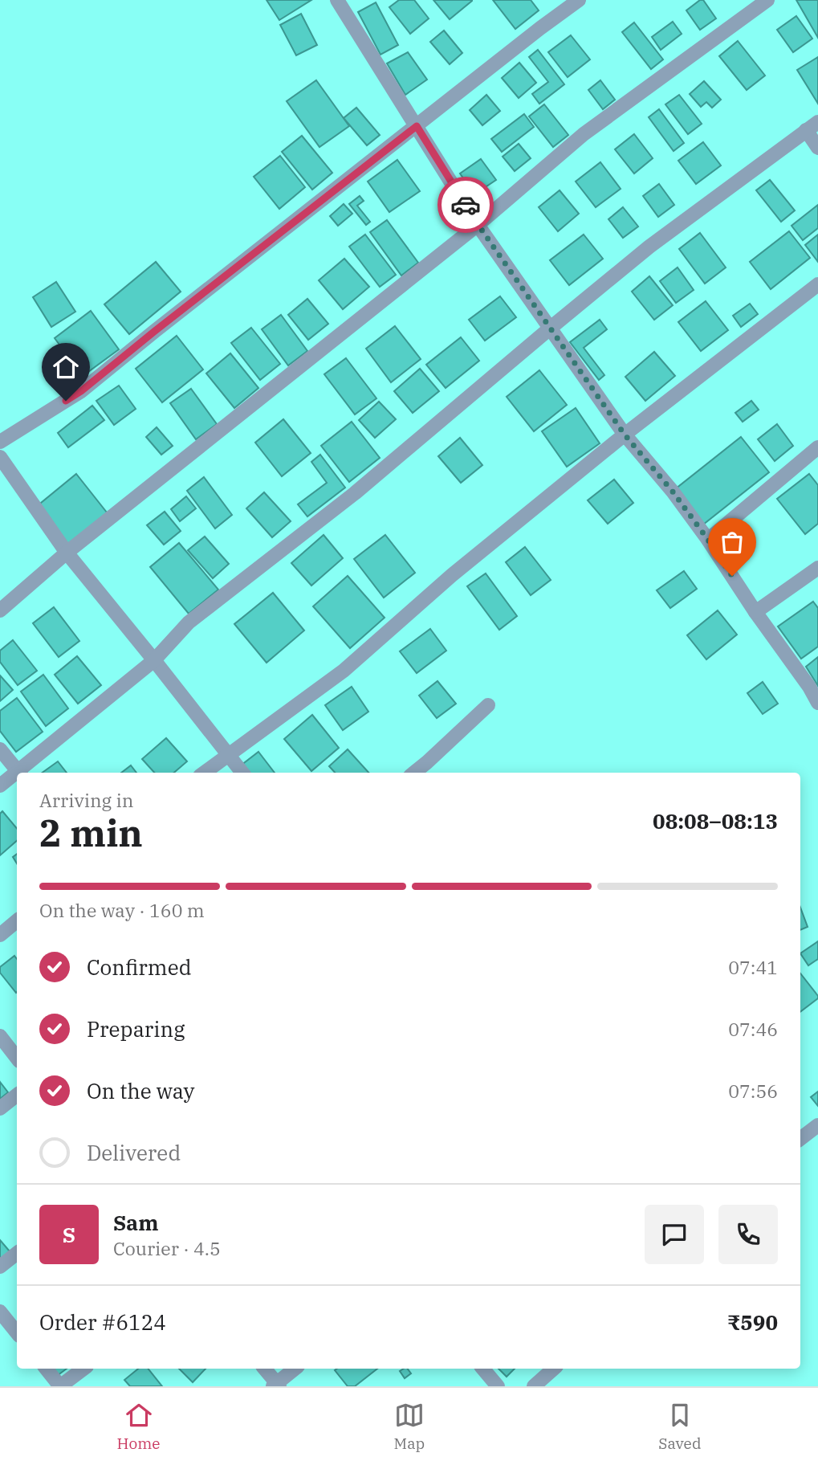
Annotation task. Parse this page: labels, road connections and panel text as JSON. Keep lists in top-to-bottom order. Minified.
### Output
{"page":{"heading":["2 min","Arriving in","08:08–08:13"],"panel":["Sam","Courier · 4.5","Order #6124","₹590"],"bar":"On the way · 160 m","list":[["Confirmed","07:41"],["Preparing","07:46"],["On the way","07:56"],"Delivered"],"round":"S","tabs":["Home","Map","Saved"]}}
